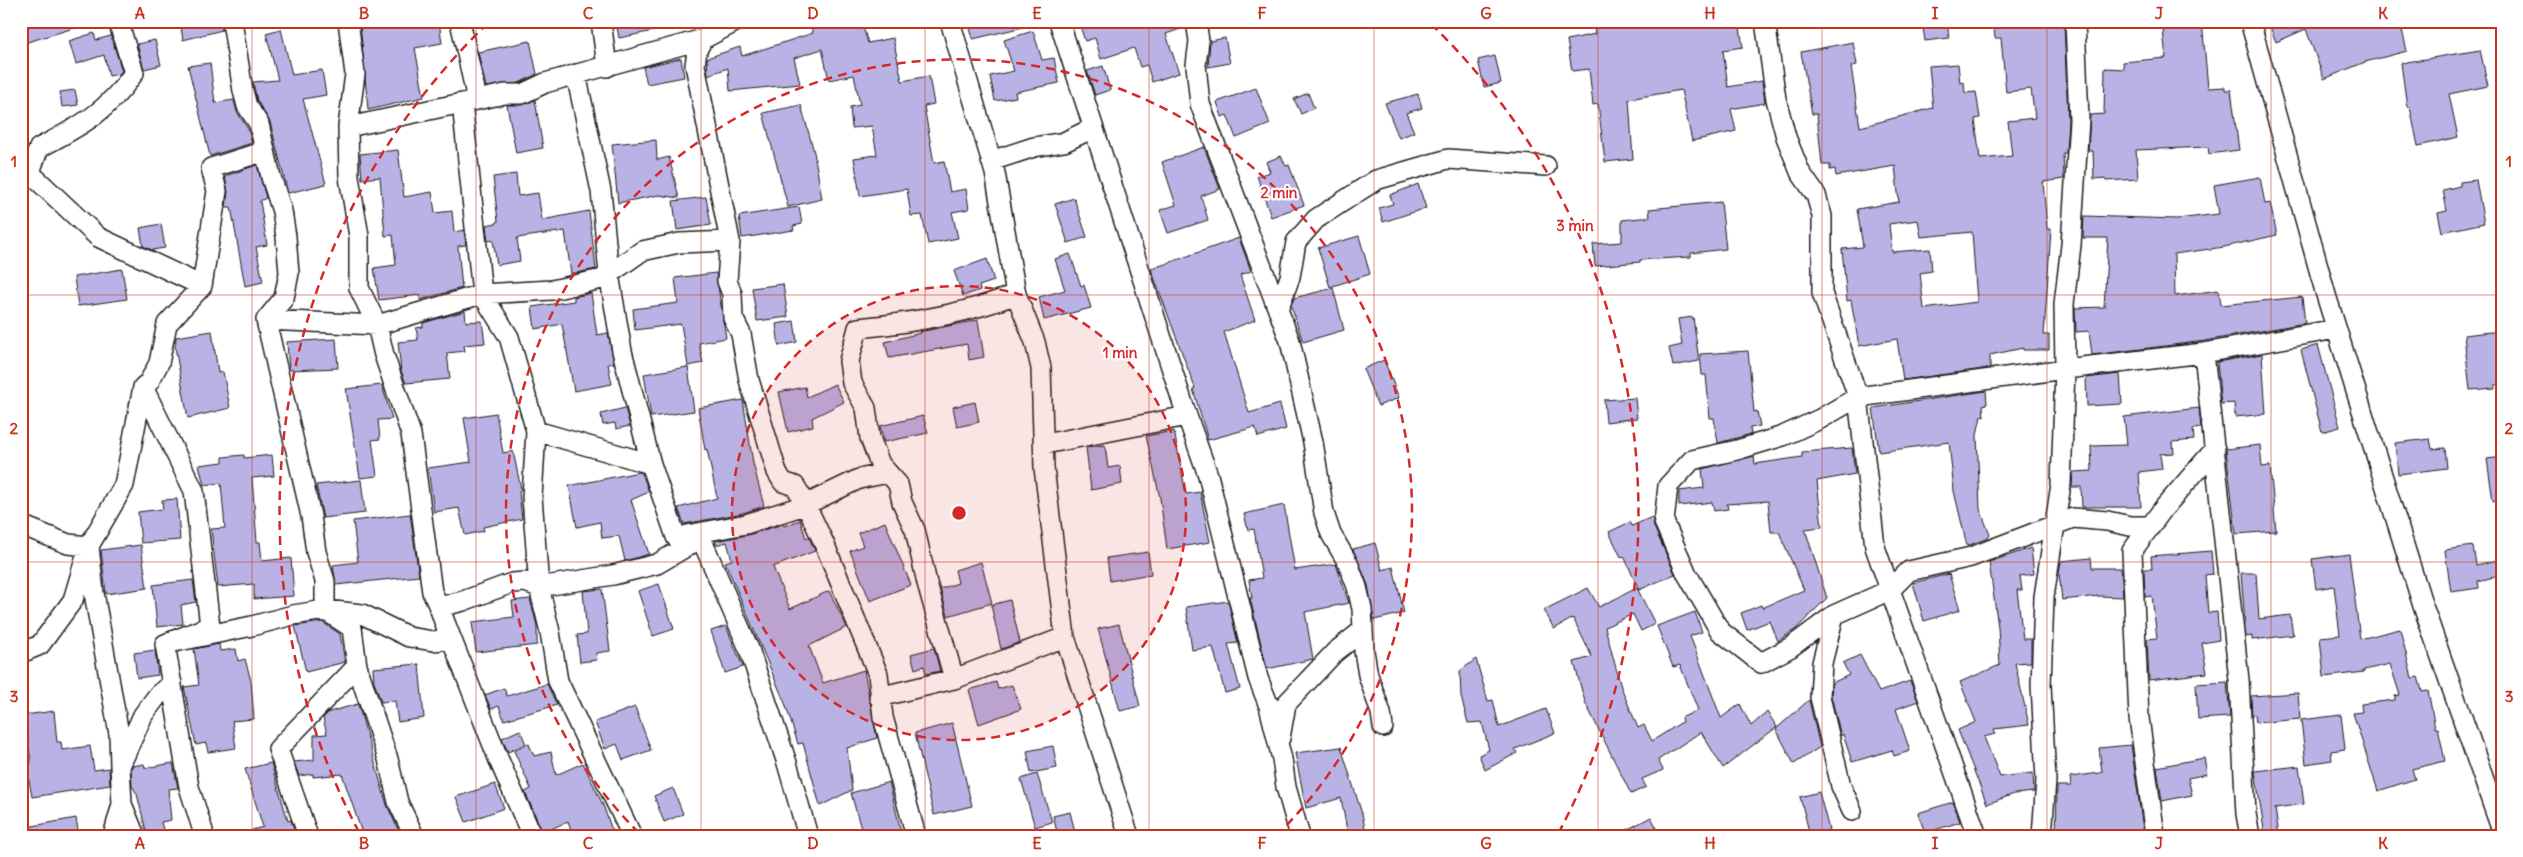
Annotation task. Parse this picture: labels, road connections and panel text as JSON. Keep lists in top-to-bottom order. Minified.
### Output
{"grid":{"columns":["A","B","C","D","E","F","G","H","I","J","K"],"rows":["1","2","3"]},"rings":["2 min","3 min","1 min"]}
